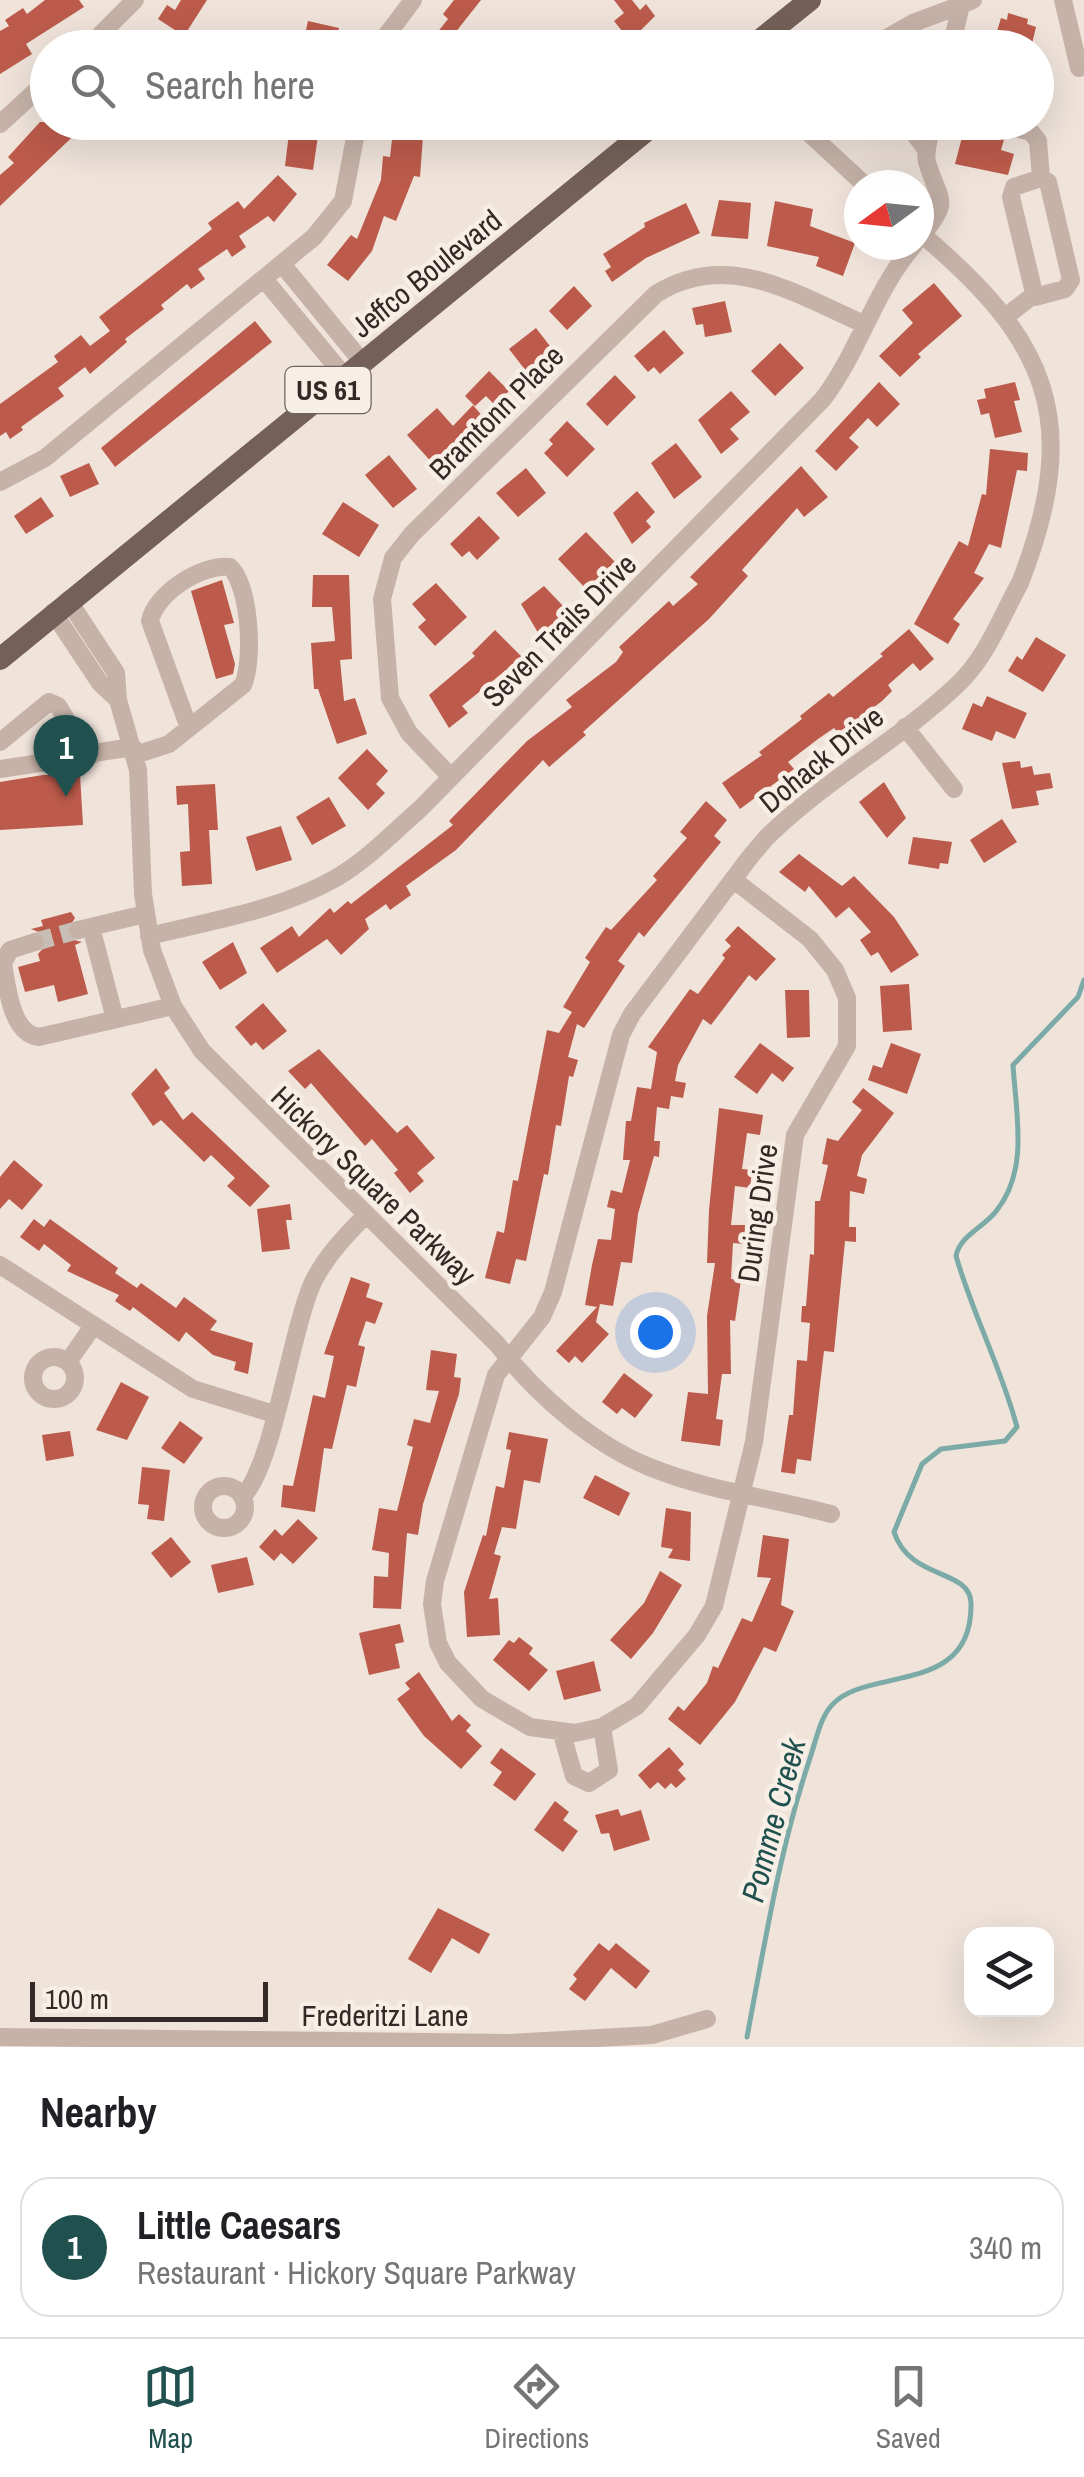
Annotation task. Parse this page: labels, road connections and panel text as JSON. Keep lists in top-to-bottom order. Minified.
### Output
{"streets":{"main road":["Jeffco Boulevard","US 61"],"street":["Bramtonn Place","Seven Trails Drive","Dohack Drive","Hickory Square Parkway","During Drive","Frederitzi Lane"]},"crossings":[["Jeffco Boulevard","Hickory Square Parkway"],["Bramtonn Place","Seven Trails Drive"],["Seven Trails Drive","Hickory Square Parkway"],["Dohack Drive","Hickory Square Parkway"],["Dohack Drive","During Drive"],["Hickory Square Parkway","During Drive"]],"water":["Pomme Creek"],"scale_bar":"100 m","north":"left","page":{"search":"Search here","pins":"1","scale":"100 m","heading":"Nearby","list":[{"mark":"1","name":"Little Caesars","note":"Restaurant · Hickory Square Parkway","value":"340 m"}],"nav":["Map","Directions","Saved"]}}
